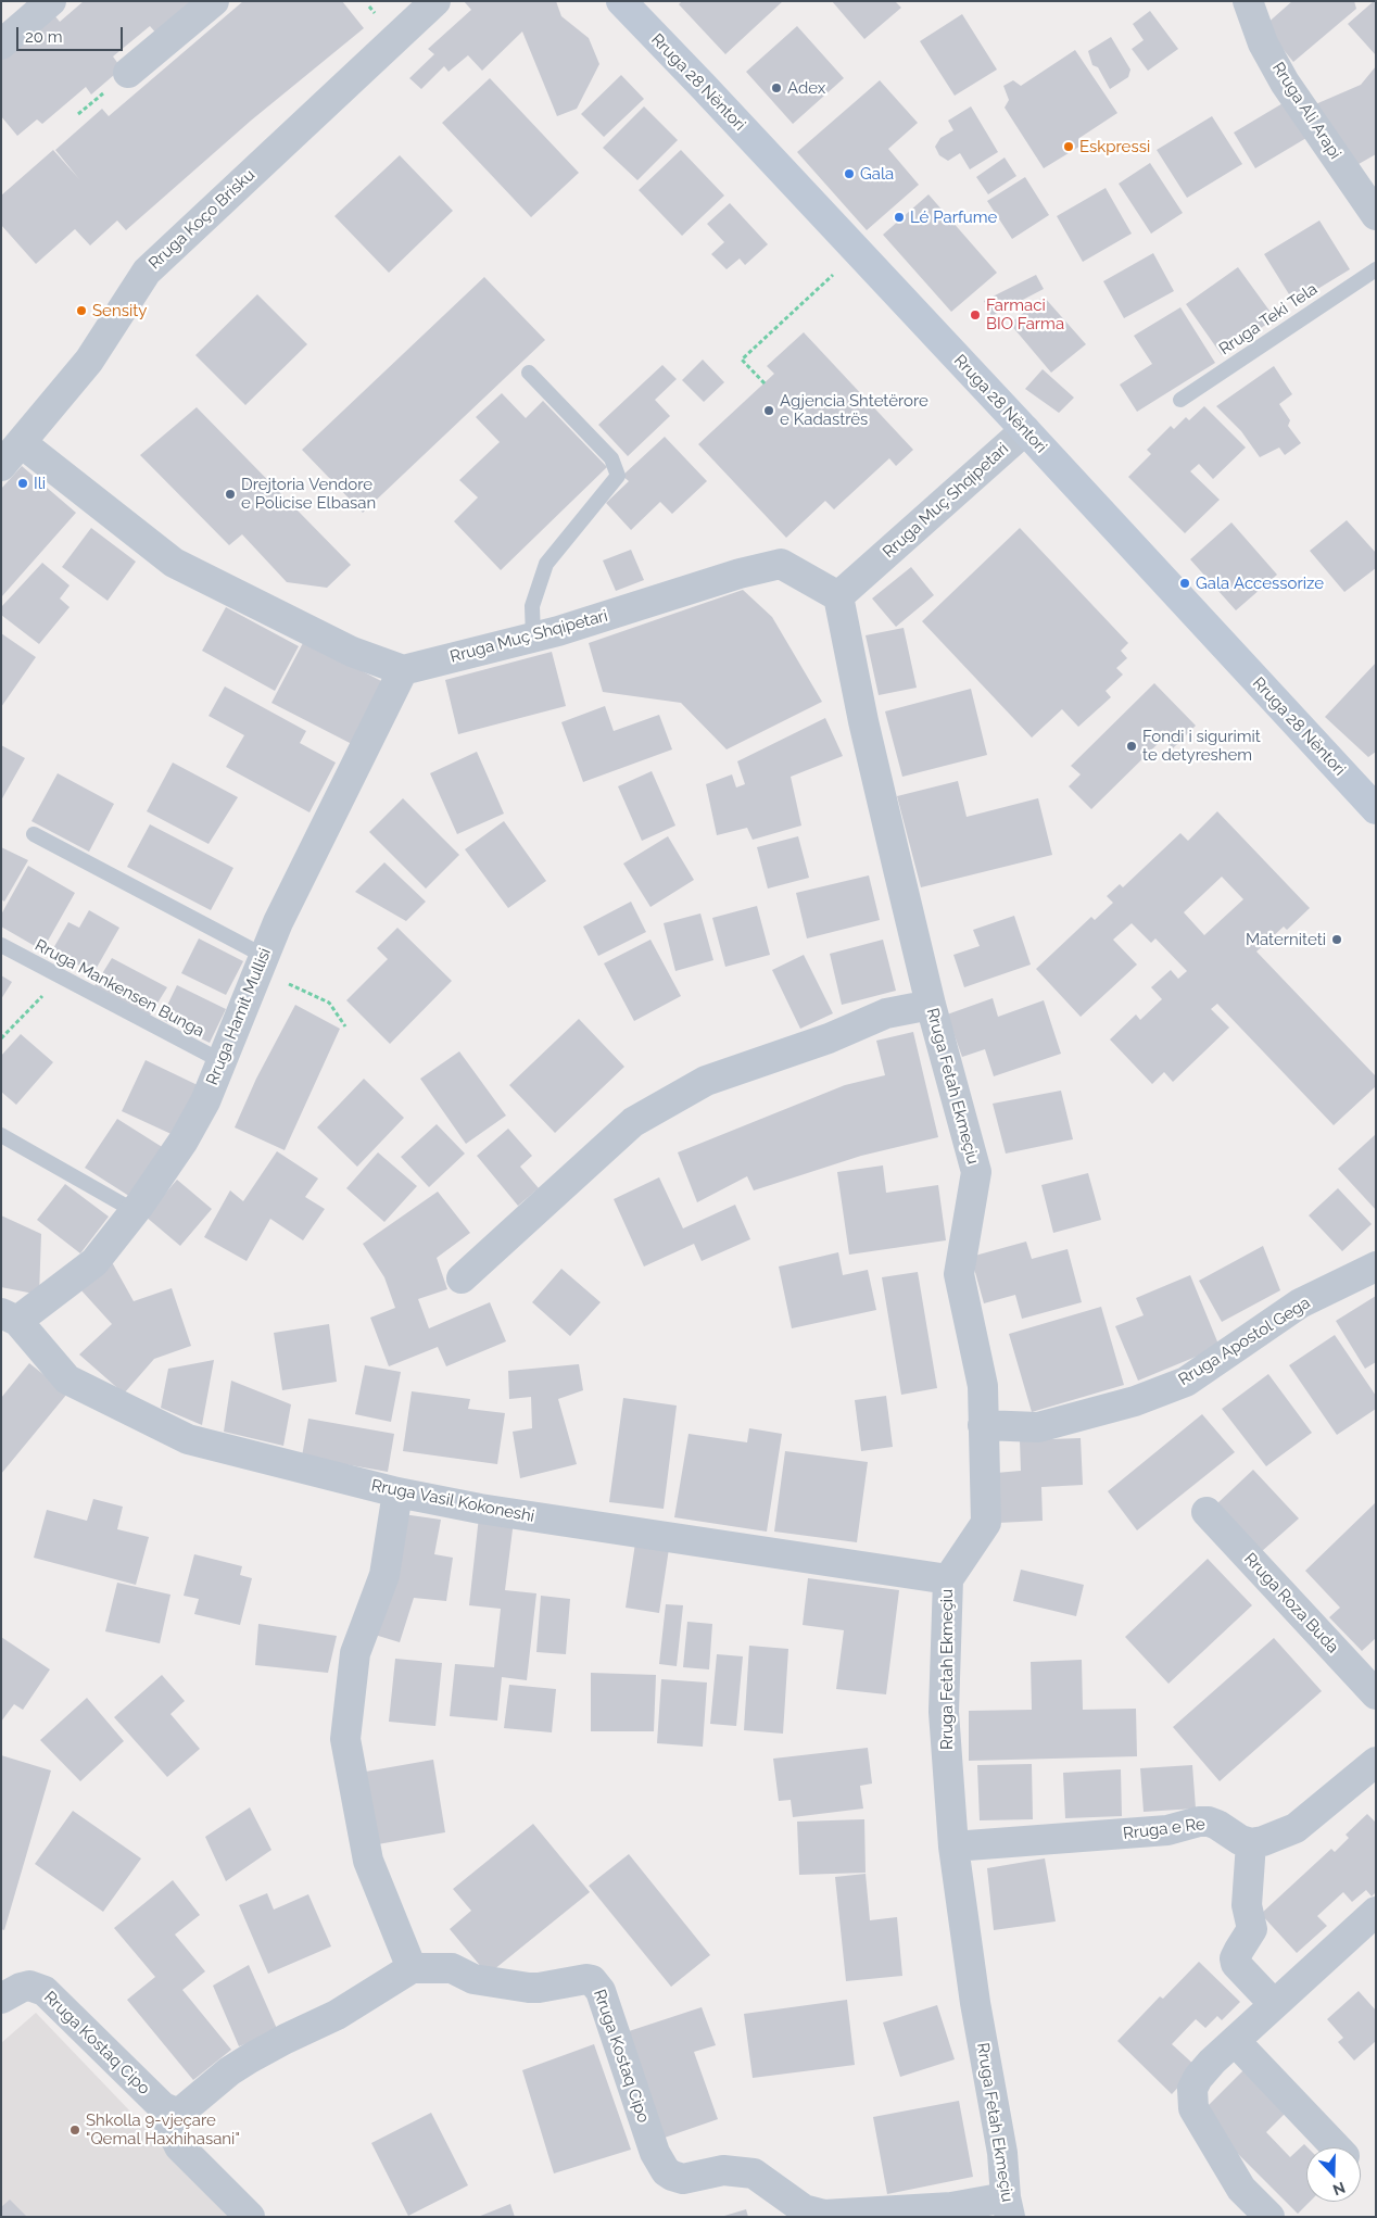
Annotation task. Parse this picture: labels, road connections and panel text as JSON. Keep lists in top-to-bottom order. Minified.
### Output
{"streets":{"main road":["Rruga 28 Nëntori"],"street":["Rruga Ali Arapi","Rruga Koço Brisku","Rruga Muç Shqipetari","Rruga Hamit Mullisi","Rruga Fetah Ekmeçiu","Rruga Apostol Gega","Rruga Vasil Kokoneshi","Rruga Roza Buda","Rruga e Re","Rruga Kostaq Cipo"],"lane":["Rruga Teki Tela","Rruga Mankensen Bunga"]},"crossings":[["Rruga 28 Nëntori","Rruga Muç Shqipetari"],["Rruga Muç Shqipetari","Rruga Hamit Mullisi"],["Rruga Muç Shqipetari","Rruga Fetah Ekmeçiu"],["Rruga Mankensen Bunga","Rruga Hamit Mullisi"],["Rruga Hamit Mullisi","Rruga Vasil Kokoneshi"],["Rruga Fetah Ekmeçiu","Rruga Apostol Gega"],["Rruga Fetah Ekmeçiu","Rruga Vasil Kokoneshi"],["Rruga Fetah Ekmeçiu","Rruga e Re"],["Rruga Fetah Ekmeçiu","Rruga Kostaq Cipo"]],"places":["Adex","Eskpressi","Gala","Lé Parfume","Sensity","Farmaci BIO Farma","Agjencia Shtetërore e Kadastrës","Ili","Drejtoria Vendore e Policise Elbasan","Gala Accessorize","Fondi i sigurimit te detyreshem","Materniteti","Shkolla 9-vjeçare \"Qemal Haxhihasani\""],"scale_bar":"20 m","north":"bottom"}
